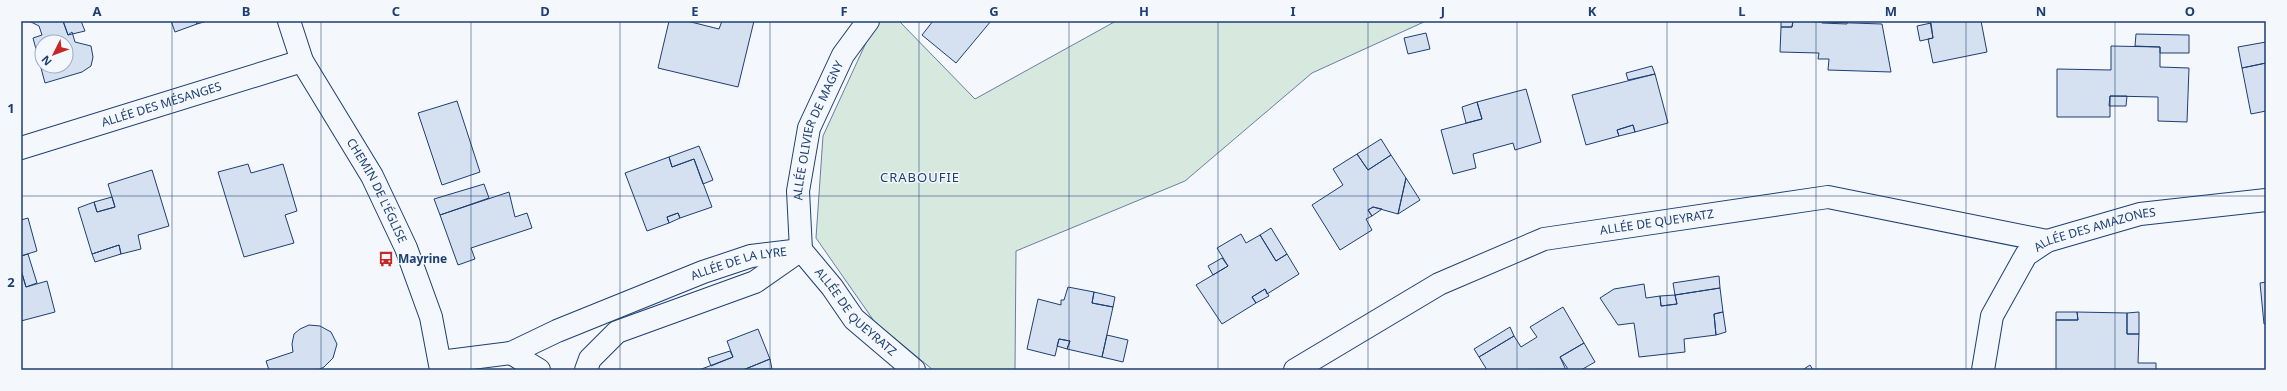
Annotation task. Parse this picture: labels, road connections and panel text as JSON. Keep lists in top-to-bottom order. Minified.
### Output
{"streets":{"street":["ALLÉE DES MÉSANGES","ALLÉE OLIVIER DE MAGNY","CHEMIN DE L'ÉGLISE","ALLÉE DE QUEYRATZ","ALLÉE DES AMAZONES","ALLÉE DE LA LYRE"]},"crossings":[["ALLÉE DES MÉSANGES","CHEMIN DE L'ÉGLISE"],["ALLÉE OLIVIER DE MAGNY","ALLÉE DE QUEYRATZ"],["ALLÉE OLIVIER DE MAGNY","ALLÉE DE LA LYRE"],["CHEMIN DE L'ÉGLISE","ALLÉE DE LA LYRE"],["ALLÉE DE QUEYRATZ","ALLÉE DES AMAZONES"],["ALLÉE DE QUEYRATZ","ALLÉE DE LA LYRE"]],"districts":["CRABOUFIE"],"places":{"bus stop":["Mayrine"]},"north":"bottom left","grid":{"columns":["A","B","C","D","E","F","G","H","I","J","K","L","M","N","O"],"rows":["1","2"]}}
